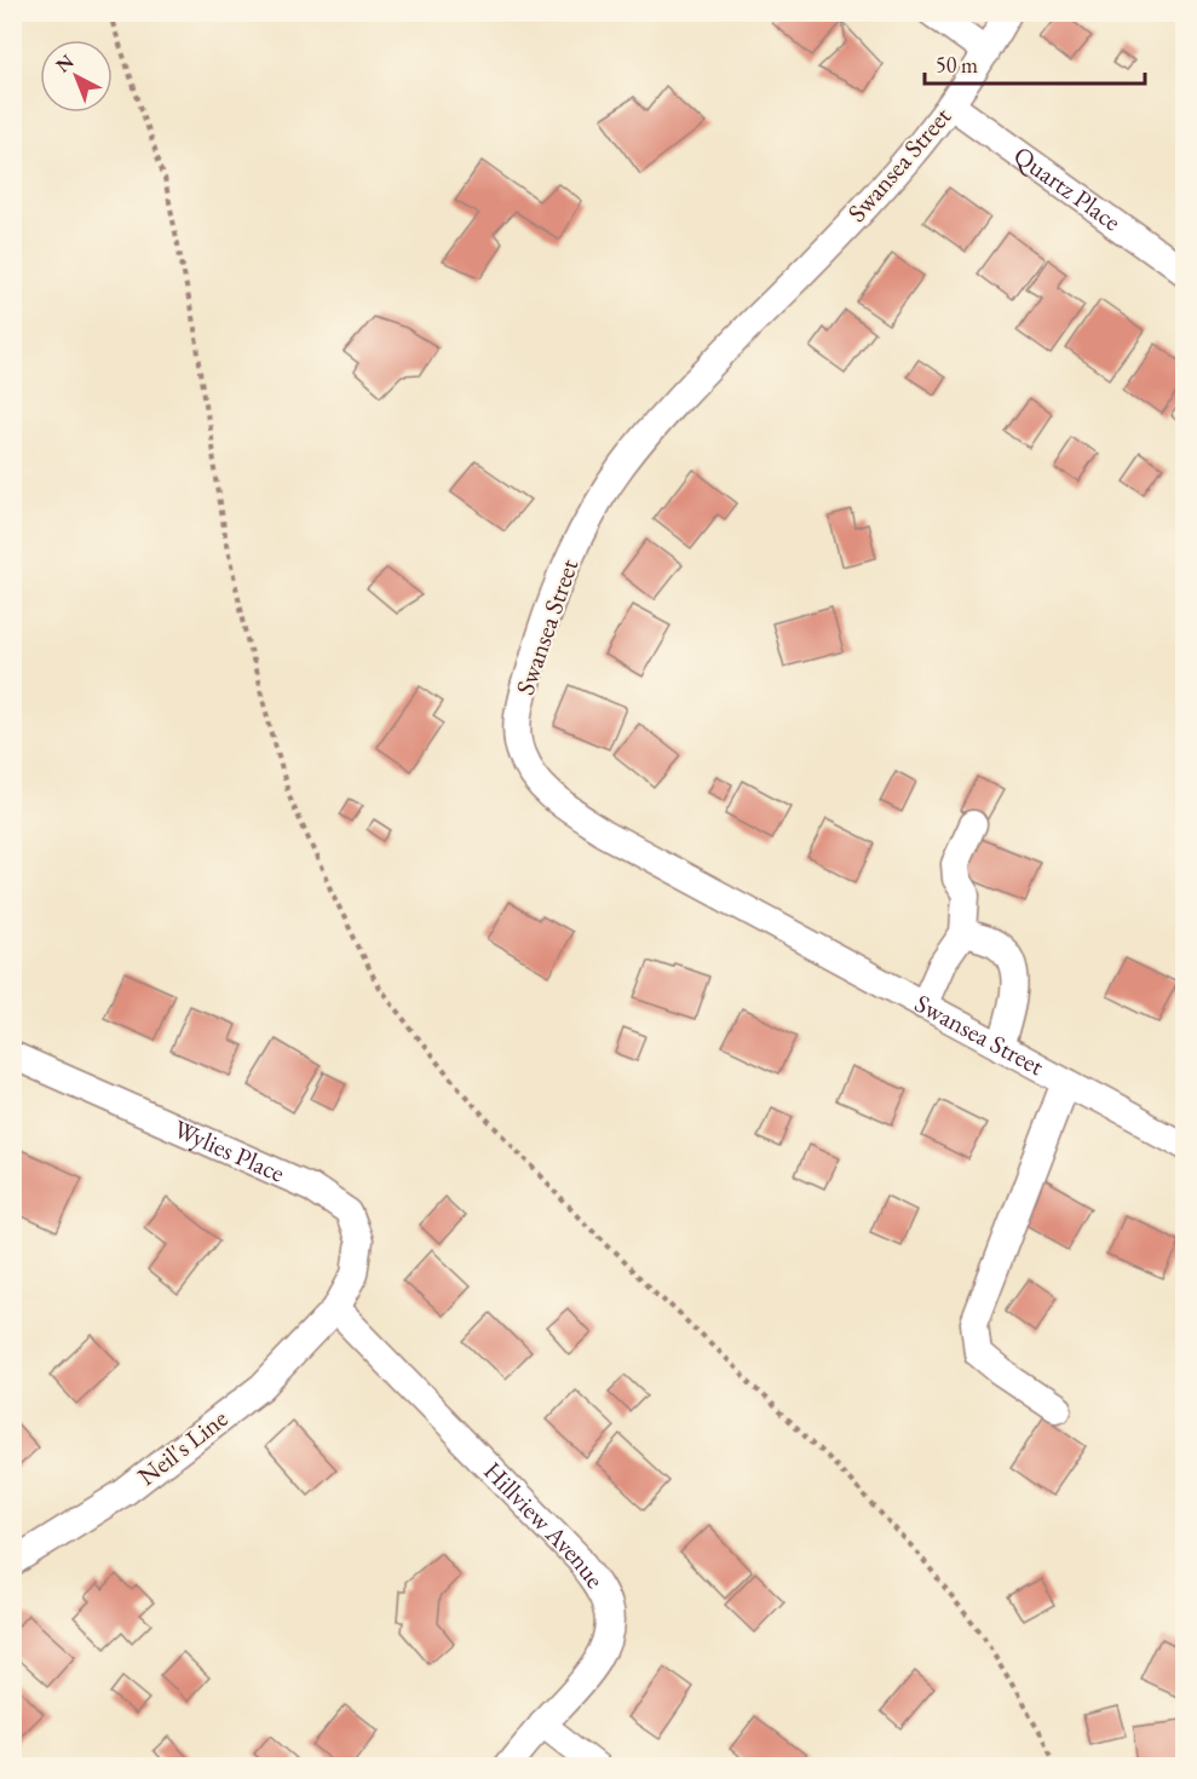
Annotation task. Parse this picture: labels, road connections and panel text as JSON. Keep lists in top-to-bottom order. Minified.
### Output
{"streets":{"street":["Swansea Street","Quartz Place","Wylies Place","Neil's Line","Hillview Avenue"]},"crossings":[["Swansea Street","Quartz Place"],["Wylies Place","Neil's Line"],["Wylies Place","Hillview Avenue"],["Neil's Line","Hillview Avenue"]],"scale_bar":"50 m","north":"top left"}
